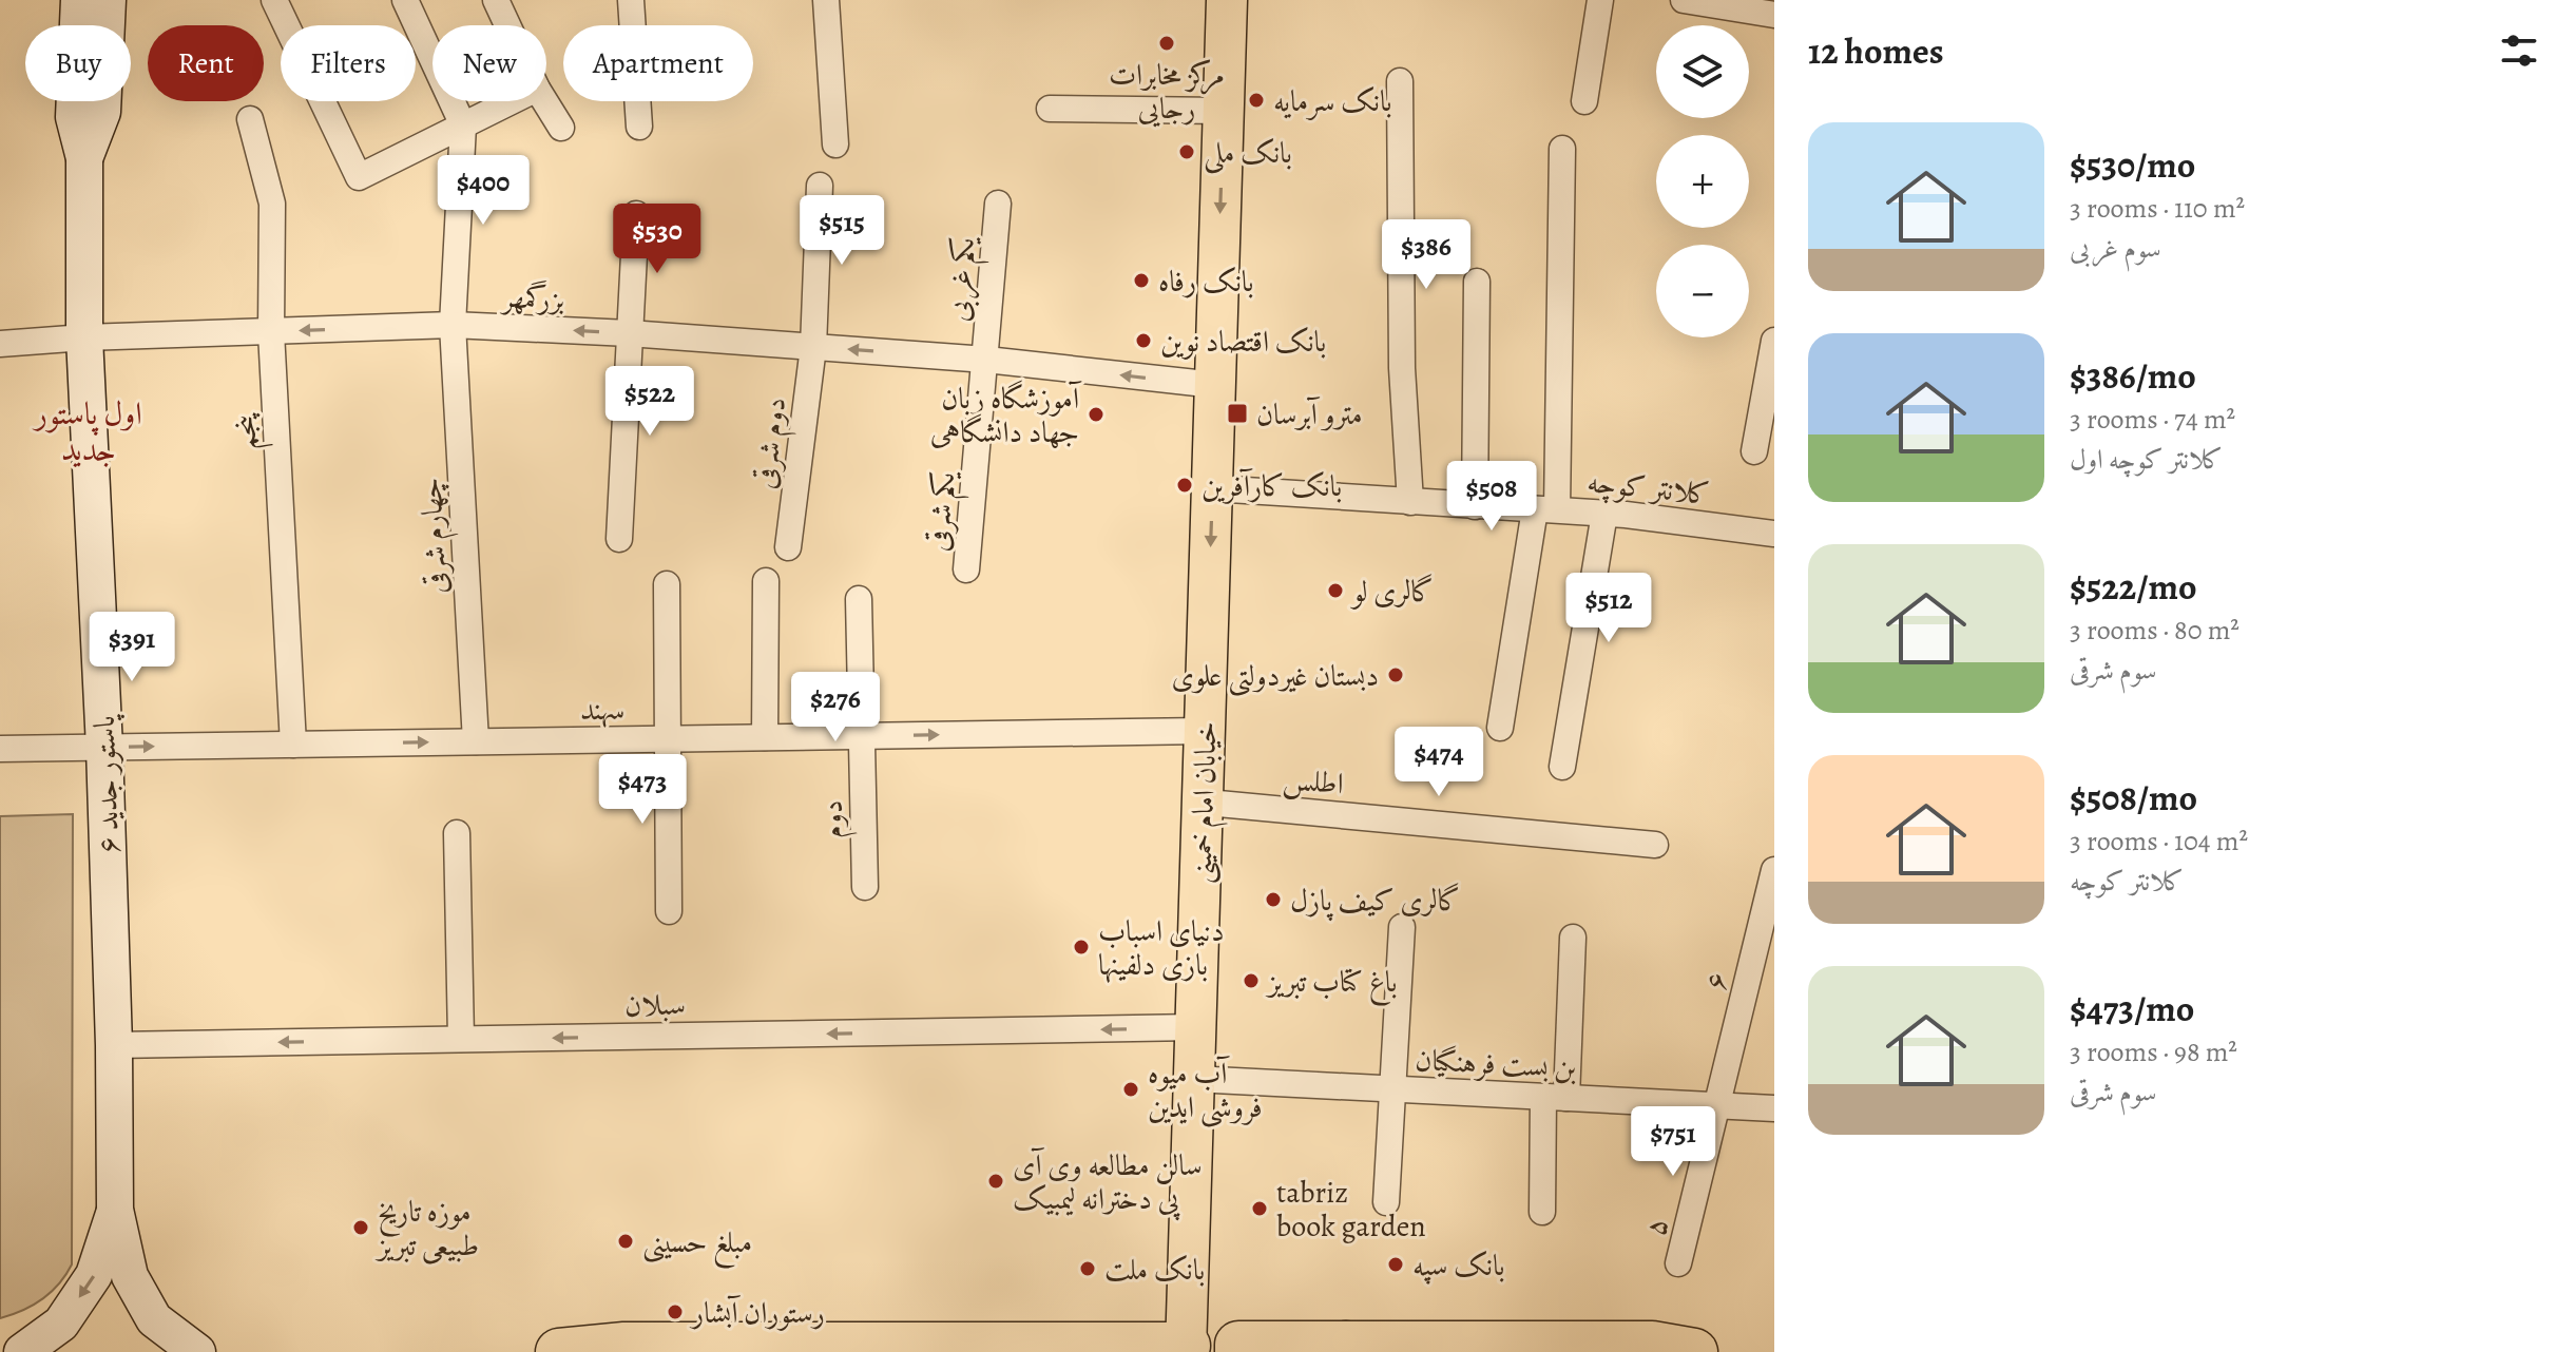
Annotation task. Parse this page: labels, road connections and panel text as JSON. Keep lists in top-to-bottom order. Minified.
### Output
{"streets":{"main road":["پاستور جدید ۶","خیابان امام خمینی"],"street":["یکم غربی","بزرگمهر","پنجم","دوم شرقی","کلانتر کوچه","یکم شرقی","چهارم شرقی","سهند","اطلس","دوم","۶","سبلان","بن بست فرهنگیان","۵"]},"crossings":[["یکم غربی","بزرگمهر"],["یکم غربی","یکم شرقی"],["بزرگمهر","پنجم"],["بزرگمهر","دوم شرقی"],["بزرگمهر","یکم شرقی"],["بزرگمهر","چهارم شرقی"],["بزرگمهر","پاستور جدید ۶"],["بزرگمهر","خیابان امام خمینی"],["پنجم","سهند"],["کلانتر کوچه","خیابان امام خمینی"],["چهارم شرقی","سهند"],["سهند","پاستور جدید ۶"],["سهند","خیابان امام خمینی"],["سهند","دوم"],["اطلس","خیابان امام خمینی"],["پاستور جدید ۶","سبلان"],["خیابان امام خمینی","سبلان"],["خیابان امام خمینی","بن بست فرهنگیان"],["۶","بن بست فرهنگیان"],["۶","۵"],["بن بست فرهنگیان","۵"]],"one_way":["بزرگمهر","سهند","خیابان امام خمینی","سبلان"],"districts":["اول پاستور جدید"],"places":{"other":["مرکز مخابرات رجایی","بانک سرمایه","بانک ملی","بانک رفاه","بانک اقتصاد نوین","آموزشگاه زبان جهاد دانشگاهی","بانک کارآفرین","گالری لو","دبستان غیردولتی علوی","گالری کیف پازل","دنیای اسباب بازی دلفینها","باغ کتاب تبریز","آب میوه فروشی ایدین","سالن مطالعه وی آی پی دخترانه لیمبیک","tabriz book garden","موزه تاریخ طبیعی تبریز","مبلغ حسینی","بانک سپه","بانک ملت","رستوران آبشار"],"transit":["مترو آبرسان"]},"page":{"heading":"12 homes","map_buttons":["+","−"],"chip":["Buy","Rent","Filters","New","Apartment"],"list":[{"name":"$530/mo","note":"3 rooms · 110 m² · سوم غربی"},{"name":"$386/mo","note":"3 rooms · 74 m² · کلانتر کوچه اول"},{"name":"$522/mo","note":"3 rooms · 80 m² · سوم شرقی"},{"name":"$508/mo","note":"3 rooms · 104 m² · کلانتر کوچه"},{"name":"$473/mo","note":"3 rooms · 98 m² · سوم شرقی"}],"price":["$400","$515","$530","$386","$522","$508","$512","$391","$276","$474","$473","$751"]}}
